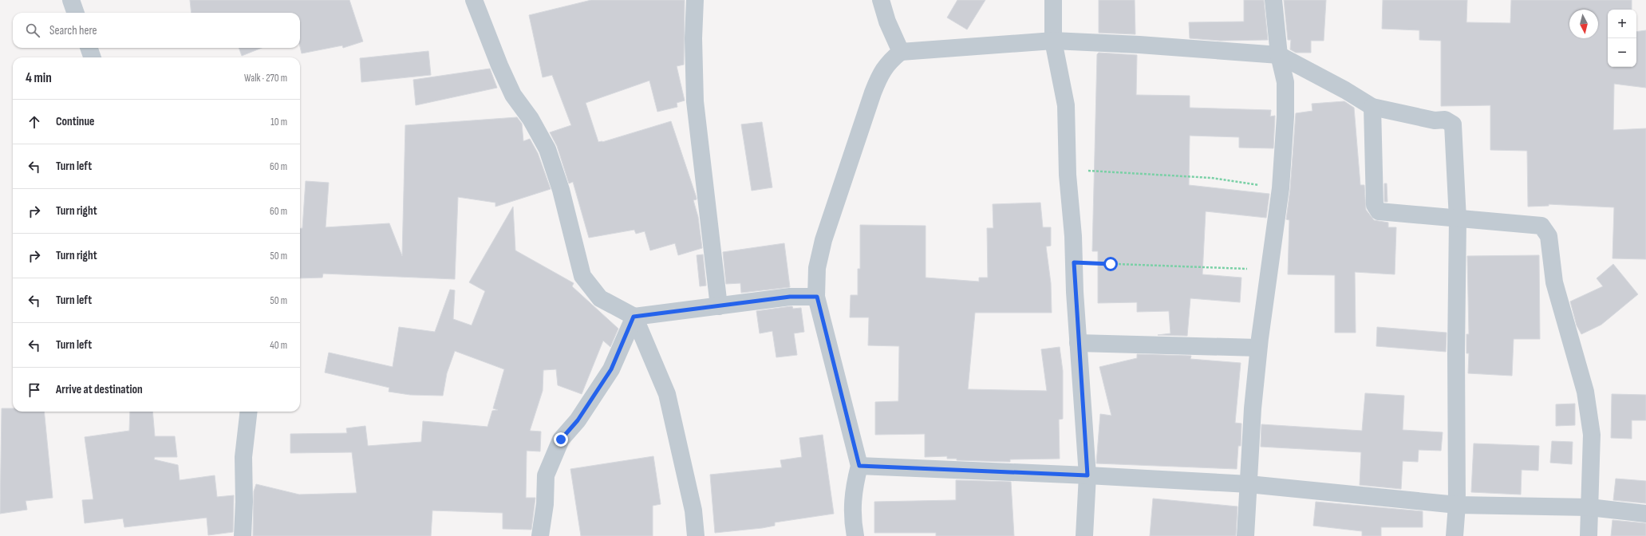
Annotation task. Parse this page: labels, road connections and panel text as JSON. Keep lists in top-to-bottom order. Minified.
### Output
{"north":"bottom","page":{"map_buttons":["+","−"],"search":"Search here","heading":["4 min","Walk · 270 m"],"list":[["Continue","10 m"],["Turn left","60 m"],["Turn right","60 m"],["Turn right","50 m"],["Turn left","50 m"],["Turn left","40 m"],"Arrive at destination"]}}
